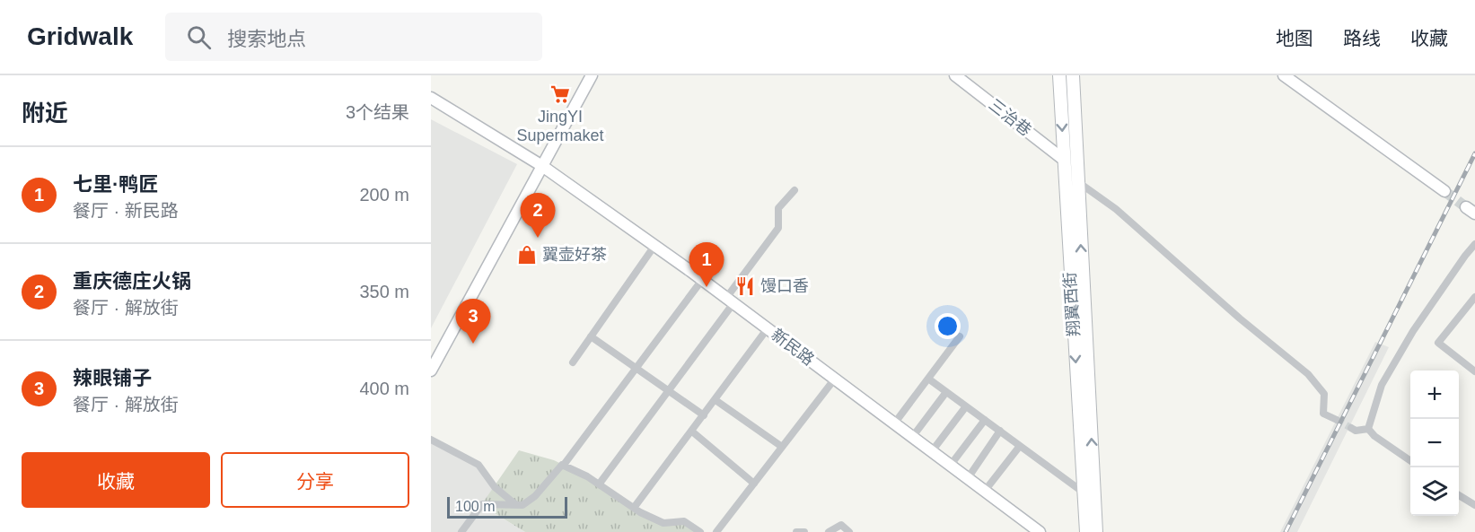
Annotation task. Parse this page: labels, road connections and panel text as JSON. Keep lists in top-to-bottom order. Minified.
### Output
{"streets":{"main road":["翔翼西街"],"street":["三治巷","新民路"]},"crossings":[["三治巷","翔翼西街"]],"places":{"supermarket":["JingYI Supermaket"],"shop":["翼壶好茶"],"restaurant":["馒口香"]},"scale_bar":"100 m","page":{"header":"Gridwalk","search":"搜索地点","nav":["地图","路线","收藏"],"heading":["附近","3个结果"],"list":[{"mark":"1","name":"七里·鸭匠","note":"餐厅 · 新民路","value":"200 m"},{"mark":"2","name":"重庆德庄火锅","note":"餐厅 · 解放街","value":"350 m"},{"mark":"3","name":"辣眼铺子","note":"餐厅 · 解放街","value":"400 m"}],"pins":["2","1","3"],"map_buttons":["+","−"],"buttons":["收藏","分享"],"scale":"100 m"}}
